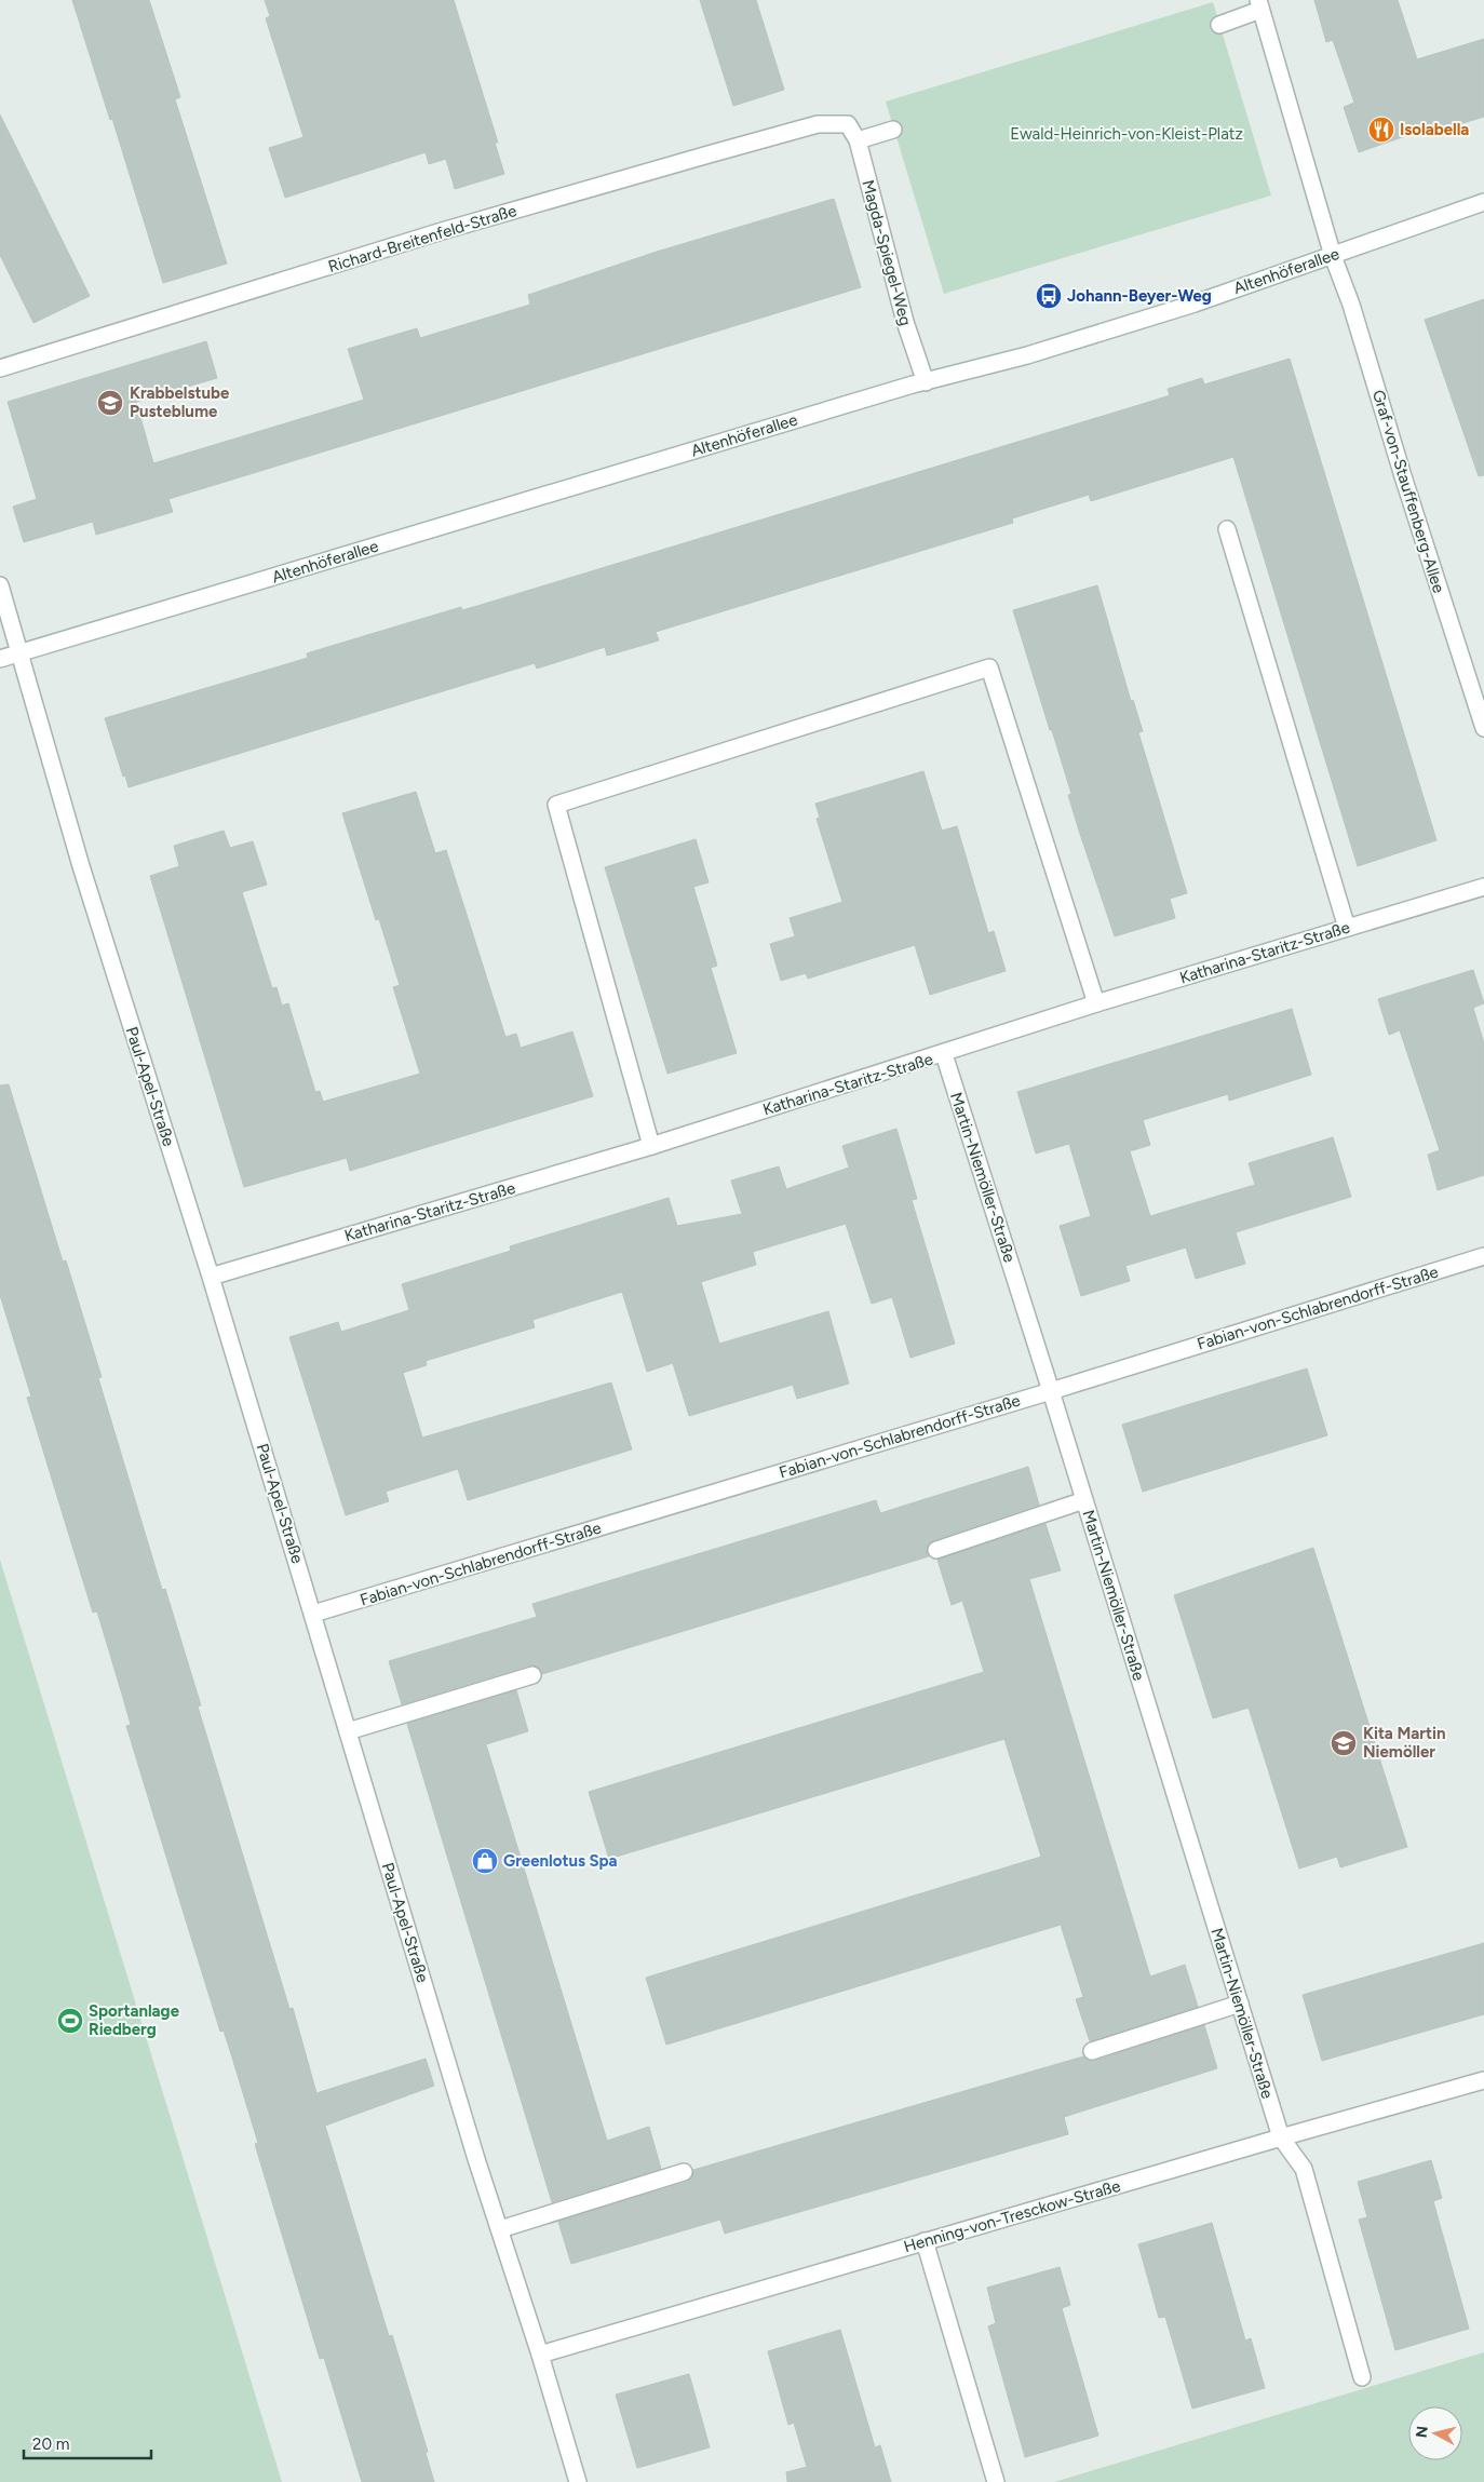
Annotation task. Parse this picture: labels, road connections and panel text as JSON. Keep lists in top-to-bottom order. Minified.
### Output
{"streets":{"street":["Richard-Breitenfeld-Straße","Magda-Spiegel-Weg","Altenhöferallee","Graf-von-Stauffenberg-Allee","Katharina-Staritz-Straße","Paul-Apel-Straße","Martin-Niemöller-Straße","Fabian-von-Schlabrendorff-Straße","Henning-von-Tresckow-Straße"]},"crossings":[["Richard-Breitenfeld-Straße","Magda-Spiegel-Weg"],["Magda-Spiegel-Weg","Altenhöferallee"],["Altenhöferallee","Graf-von-Stauffenberg-Allee"],["Altenhöferallee","Paul-Apel-Straße"],["Katharina-Staritz-Straße","Paul-Apel-Straße"],["Katharina-Staritz-Straße","Martin-Niemöller-Straße"],["Paul-Apel-Straße","Fabian-von-Schlabrendorff-Straße"],["Paul-Apel-Straße","Henning-von-Tresckow-Straße"],["Martin-Niemöller-Straße","Fabian-von-Schlabrendorff-Straße"],["Martin-Niemöller-Straße","Henning-von-Tresckow-Straße"]],"parks":["Ewald-Heinrich-von-Kleist-Platz"],"places":{"restaurant":["Isolabella"],"bus stop":["Johann-Beyer-Weg"],"school or university":["Krabbelstube Pusteblume","Kita Martin Niemöller"],"shop":["Greenlotus Spa"],"sports":["Sportanlage Riedberg"]},"scale_bar":"20 m","north":"left"}
